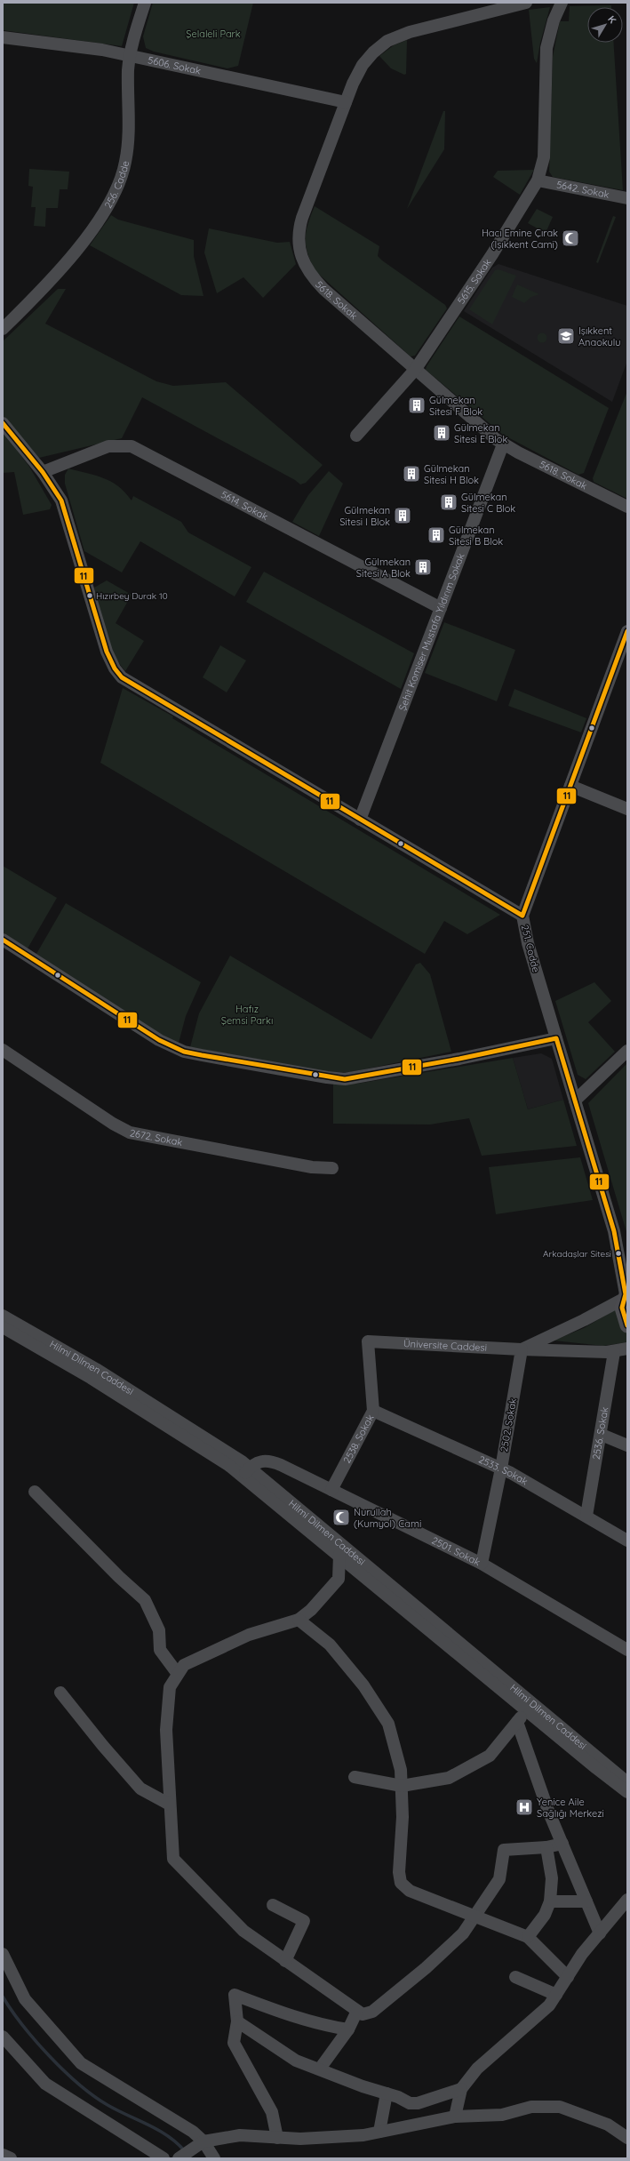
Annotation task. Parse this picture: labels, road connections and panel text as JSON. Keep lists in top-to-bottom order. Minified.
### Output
{"streets":{"street":["5606. Sokak","256. Cadde","5642. Sokak","5615. Sokak","5618. Sokak","5614. Sokak","Şehit Komiser Mustafa Yıldırım Sokak","251. Cadde","2672. Sokak","Üniversite Caddesi","Hilmi Dilmen Caddesi","2502. Sokak","2536. Sokak","2538. Sokak","2533. Sokak","2501. Sokak"]},"crossings":[["5606. Sokak","256. Cadde"],["5606. Sokak","5618. Sokak"],["5642. Sokak","5615. Sokak"],["5615. Sokak","5618. Sokak"],["5618. Sokak","Şehit Komiser Mustafa Yıldırım Sokak"],["5614. Sokak","Şehit Komiser Mustafa Yıldırım Sokak"],["251. Cadde","Üniversite Caddesi"],["Üniversite Caddesi","2502. Sokak"],["Üniversite Caddesi","2536. Sokak"],["Üniversite Caddesi","2538. Sokak"],["Hilmi Dilmen Caddesi","2501. Sokak"],["2502. Sokak","2533. Sokak"],["2502. Sokak","2501. Sokak"],["2536. Sokak","2533. Sokak"],["2538. Sokak","2533. Sokak"],["2538. Sokak","2501. Sokak"]],"parks":["Şelaleli Park","Hafız Şemsi Parkı"],"places":{"mosque":["Hacı Emine Çırak (Işıkkent Cami)","Nurullah (Kumyol) Cami"],"school or university":["Işıkkent Anaokulu"],"building":["Gülmekan Sitesi F Blok","Gülmekan Sitesi E Blok","Gülmekan Sitesi H Blok","Gülmekan Sitesi C Blok","Gülmekan Sitesi I Blok","Gülmekan Sitesi B Blok","Gülmekan Sitesi A Blok"],"other":["Hızırbey Durak 10","Arkadaşlar Sitesi"],"hospital":["Yenice Aile Sağlığı Merkezi"]},"lines":["transit line 11"],"north":"top right"}
